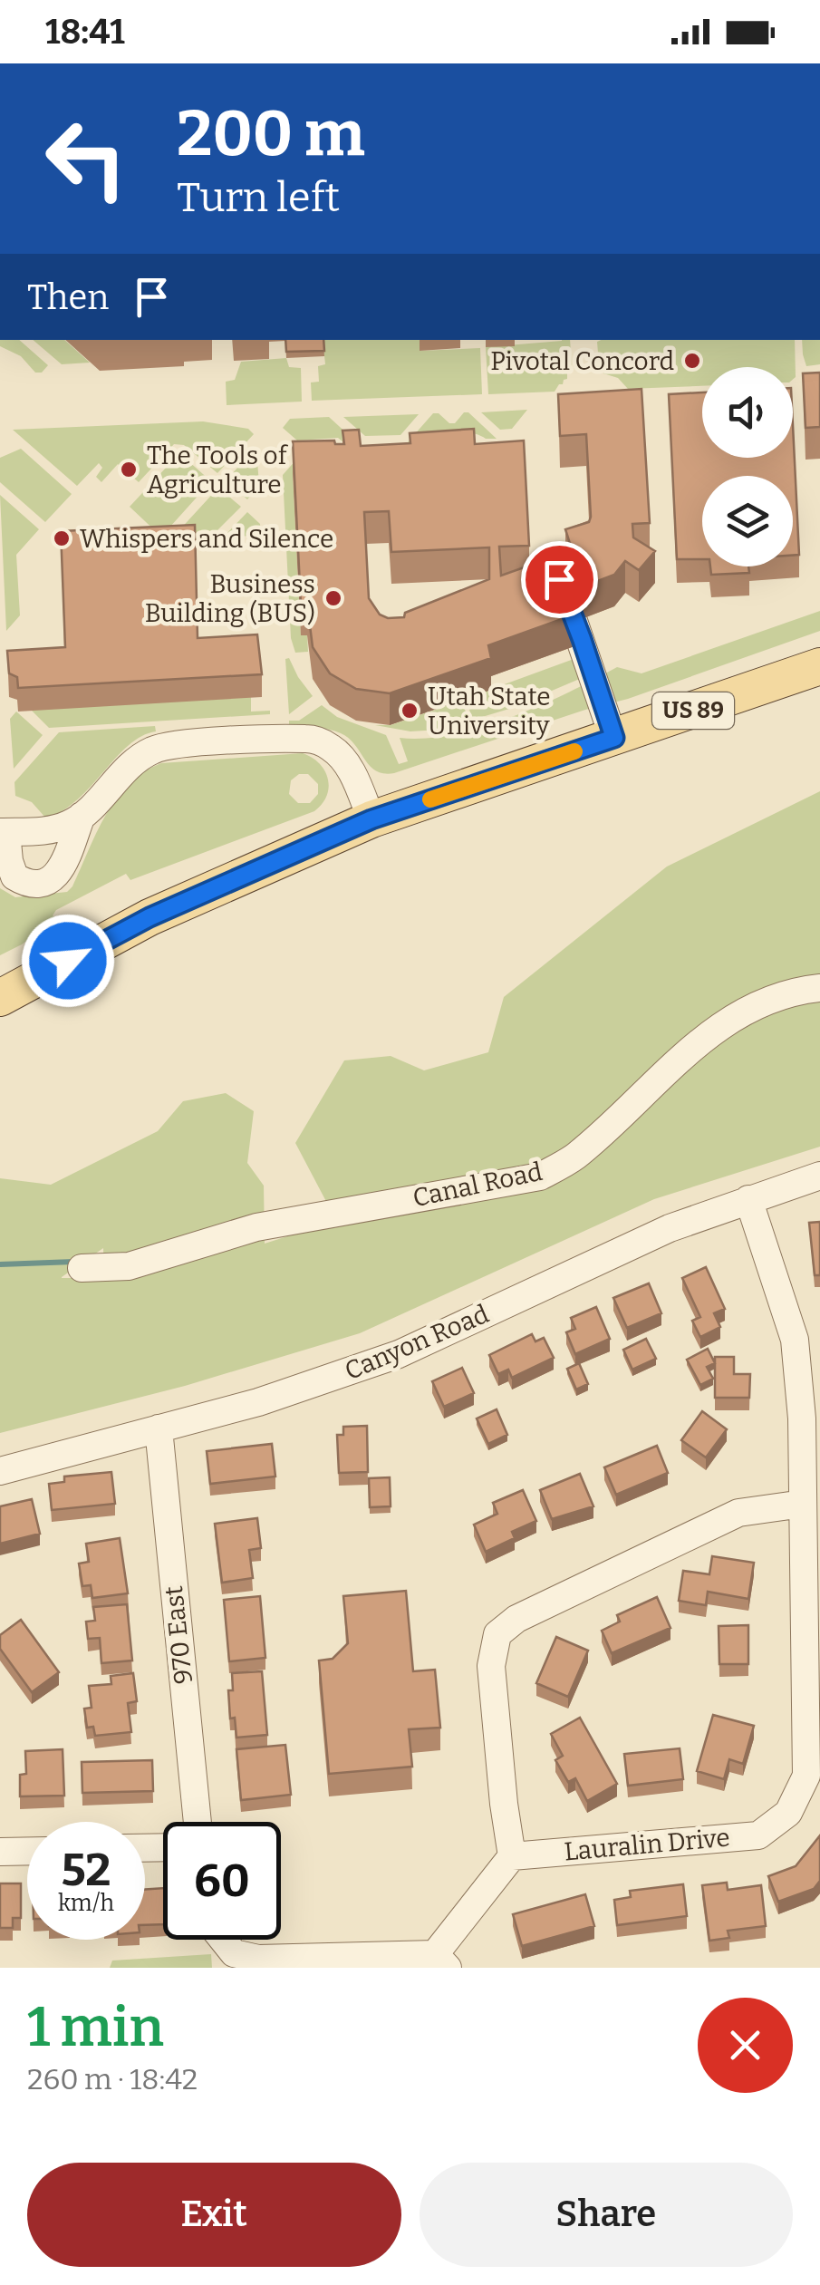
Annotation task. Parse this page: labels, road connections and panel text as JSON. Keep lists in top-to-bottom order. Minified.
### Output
{"streets":{"main road":["US 89"],"street":["Canal Road","Canyon Road","970 East","Lauralin Drive"]},"crossings":[["Canyon Road","970 East"],["Canyon Road","Lauralin Drive"]],"places":["Pivotal Concord","The Tools of Agriculture","Whispers and Silence","Business Building (BUS)","Utah State University"],"page":{"status":"18:41","turn":["200 m","Turn left"],"then":"Then","speed":"52 km/h","limit":"60","heading":["1 min","260 m · 18:42"],"buttons":["Exit","Share"]}}
